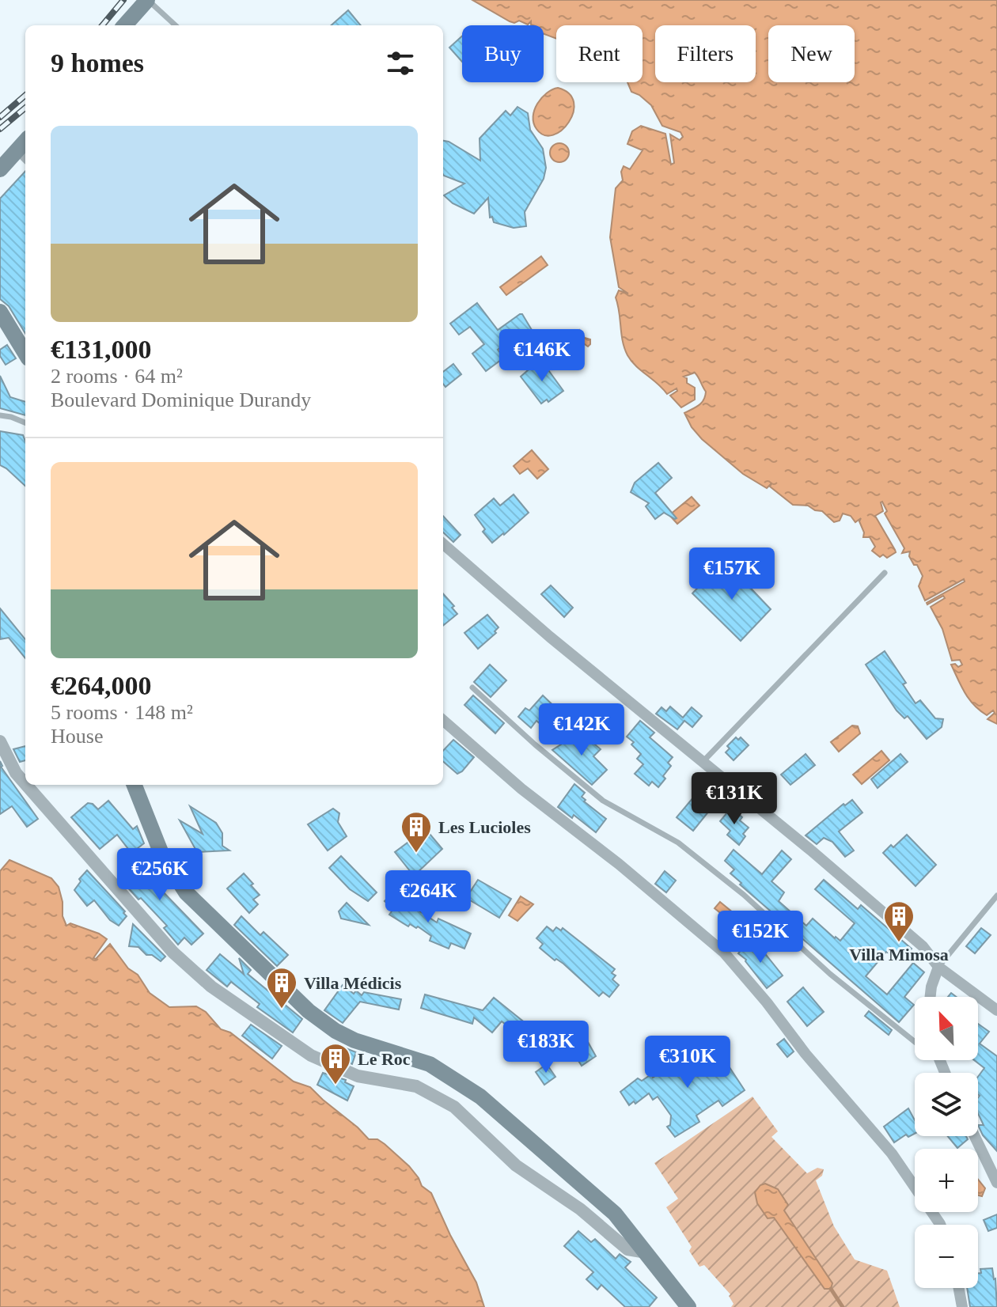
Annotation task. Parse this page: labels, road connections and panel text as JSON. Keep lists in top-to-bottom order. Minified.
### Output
{"places":{"building":["Les Lucioles","Villa Mimosa","Villa Médicis","Le Roc"]},"north":"top left","page":{"chip":["Buy","Rent","Filters","New"],"heading":"9 homes","list":[{"name":"€131,000","note":"2 rooms · 64 m² · Boulevard Dominique Durandy"},{"name":"€264,000","note":"5 rooms · 148 m² · House"}],"price":["€146K","€157K","€142K","€131K","€256K","€264K","€152K","€183K","€310K"],"map_buttons":["+","−"]}}
